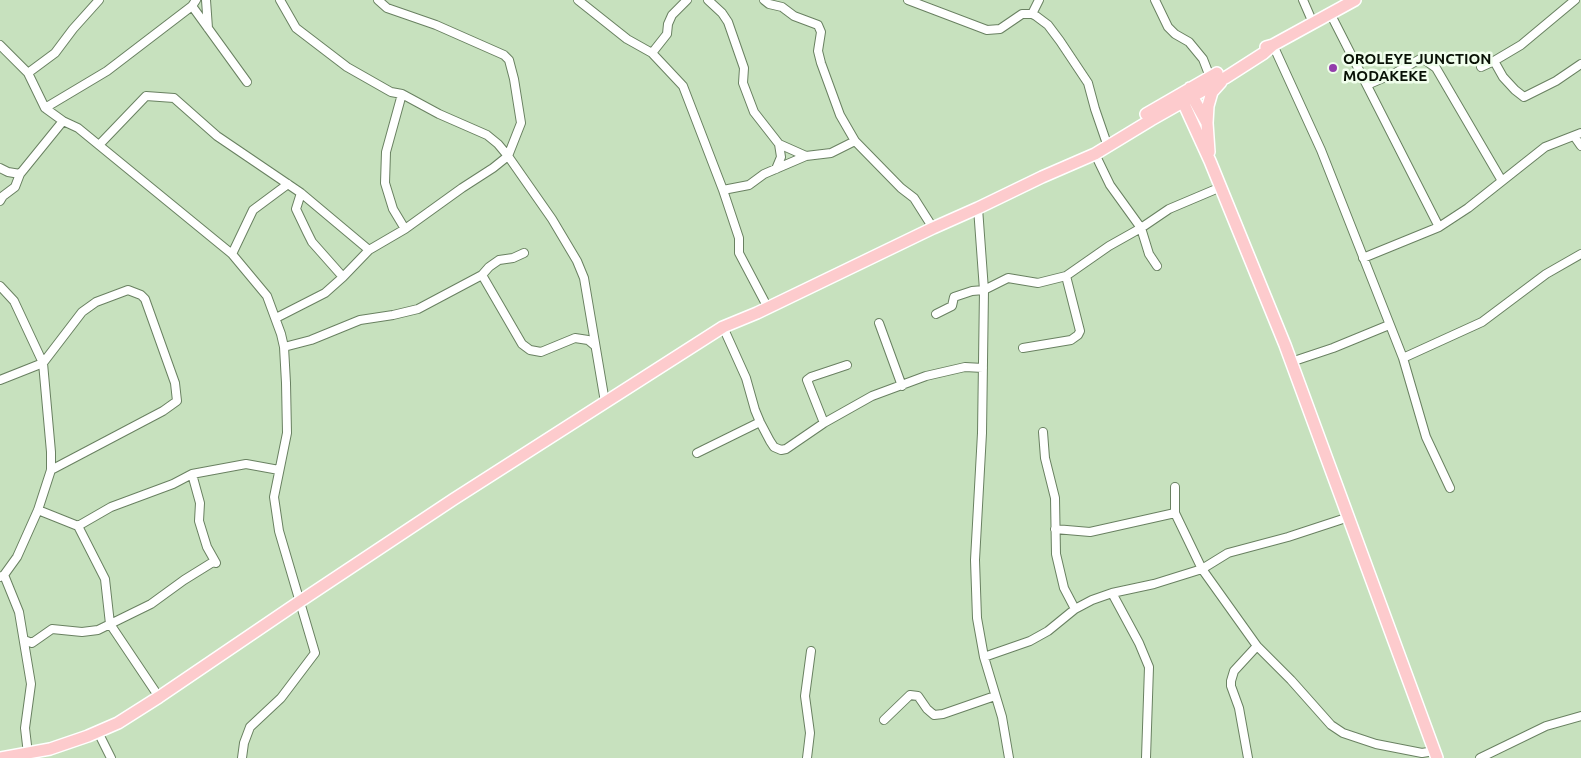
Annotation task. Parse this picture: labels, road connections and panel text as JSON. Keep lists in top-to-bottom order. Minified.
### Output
{"places":["OROLEYE JUNCTION MODAKEKE"]}
